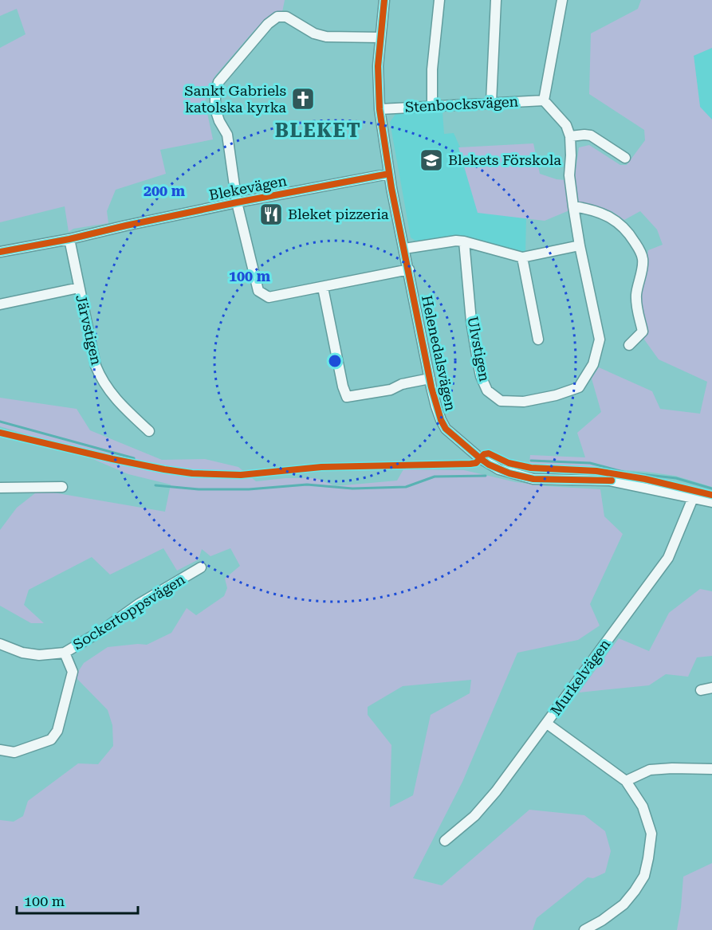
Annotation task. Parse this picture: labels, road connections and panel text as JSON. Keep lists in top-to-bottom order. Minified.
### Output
{"streets":{"street":["Stenbocksvägen","Blekevägen","Järvstigen","Ulvstigen","Helenedalsvägen","Sockertoppsvägen","Murkelvägen"]},"crossings":[["Stenbocksvägen","Ulvstigen"],["Stenbocksvägen","Helenedalsvägen"],["Blekevägen","Järvstigen"],["Blekevägen","Helenedalsvägen"],["Helenedalsvägen","Murkelvägen"]],"districts":["BLEKET"],"places":{"church":["Sankt Gabriels katolska kyrka"],"school or university":["Blekets Förskola"],"restaurant":["Bleket pizzeria"]},"scale_bar":"100 m","rings":["200 m","100 m"]}
